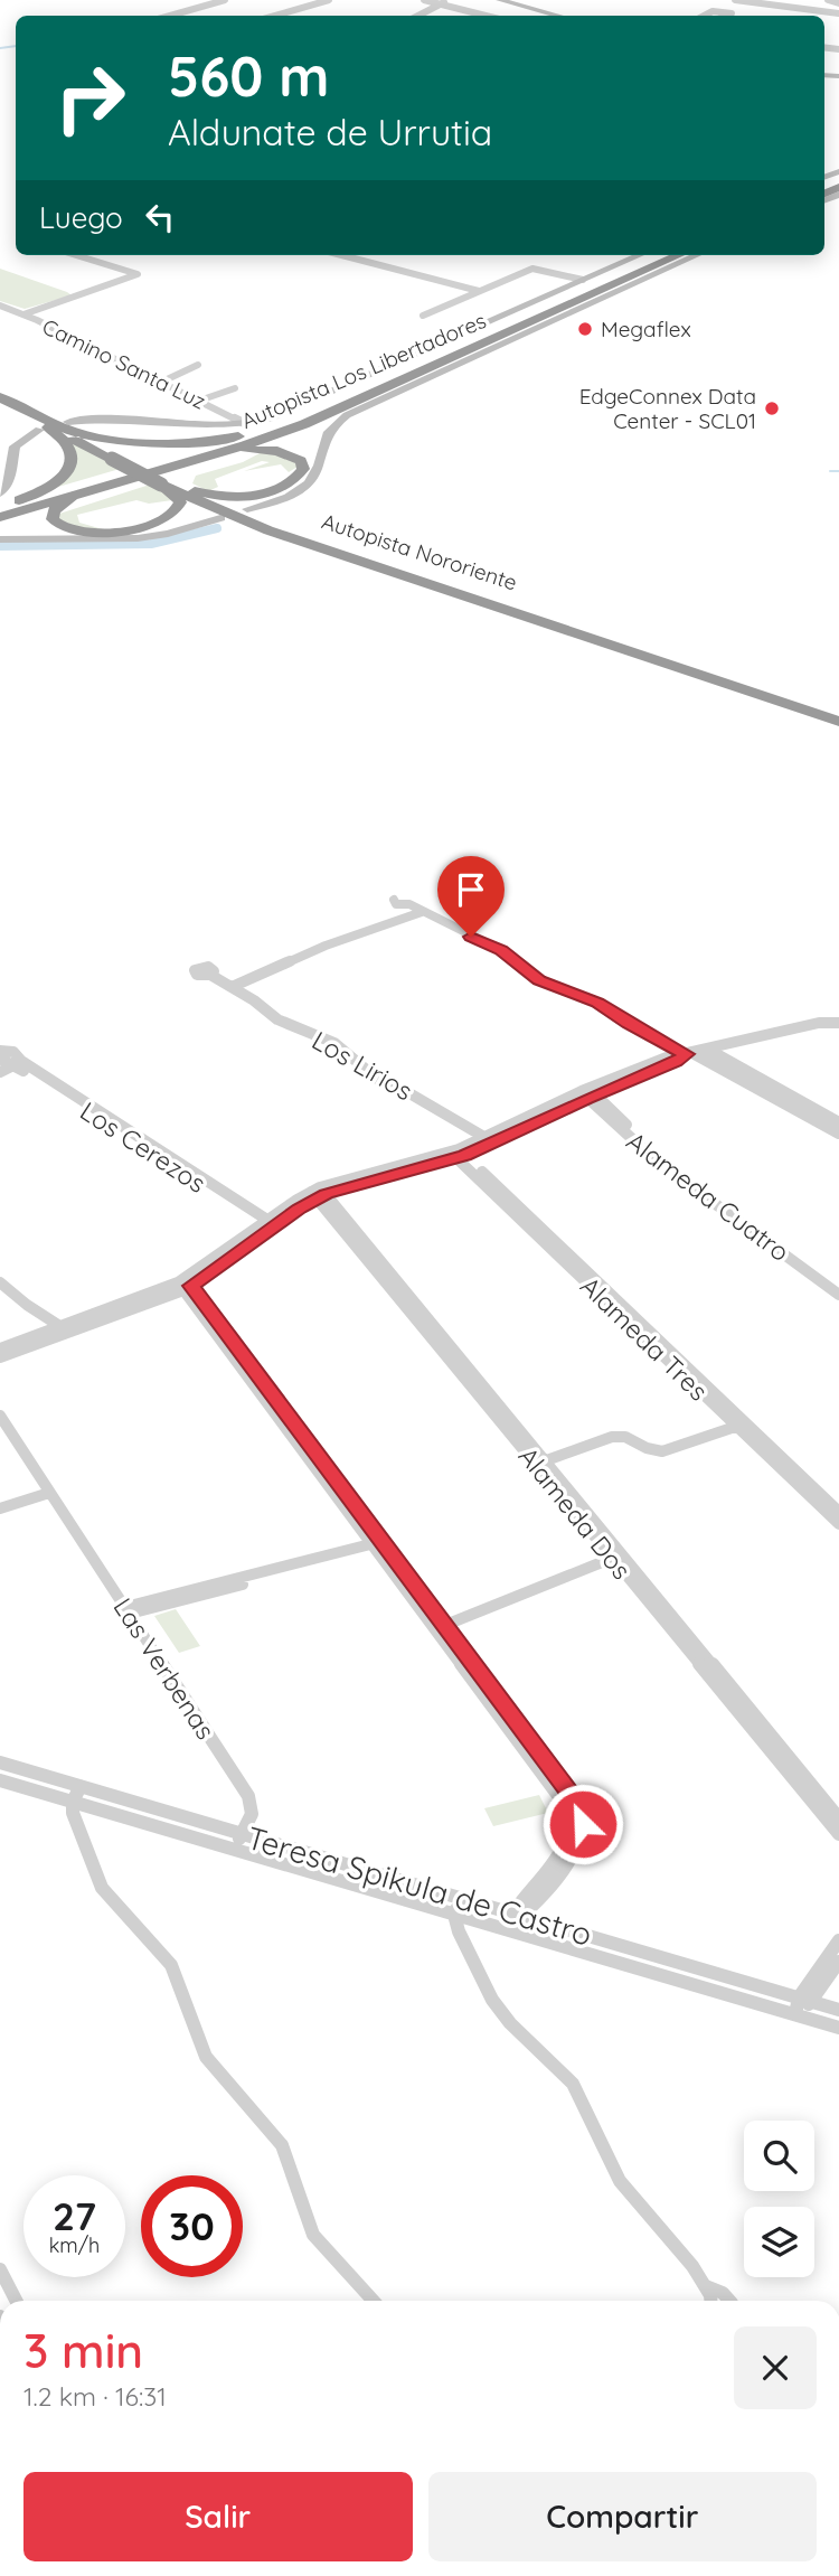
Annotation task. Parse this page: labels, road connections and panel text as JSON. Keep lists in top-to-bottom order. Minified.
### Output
{"streets":{"highway":["Autopista Los Libertadores","Autopista Nororiente"],"street":["Camino Santa Luz","Los Lirios","Los Cerezos","Alameda Cuatro","Alameda Tres","Alameda Dos","Las Verbenas","Teresa Spikula de Castro"]},"crossings":[["Camino Santa Luz","Autopista Los Libertadores"],["Las Verbenas","Teresa Spikula de Castro"]],"places":["Megaflex","EdgeConnex Data Center - SCL01"],"page":{"turn":["560 m","Aldunate de Urrutia"],"then":"Luego","speed":"27 km/h","limit":"30","heading":["3 min","1.2 km · 16:31"],"buttons":["Salir","Compartir"]}}
